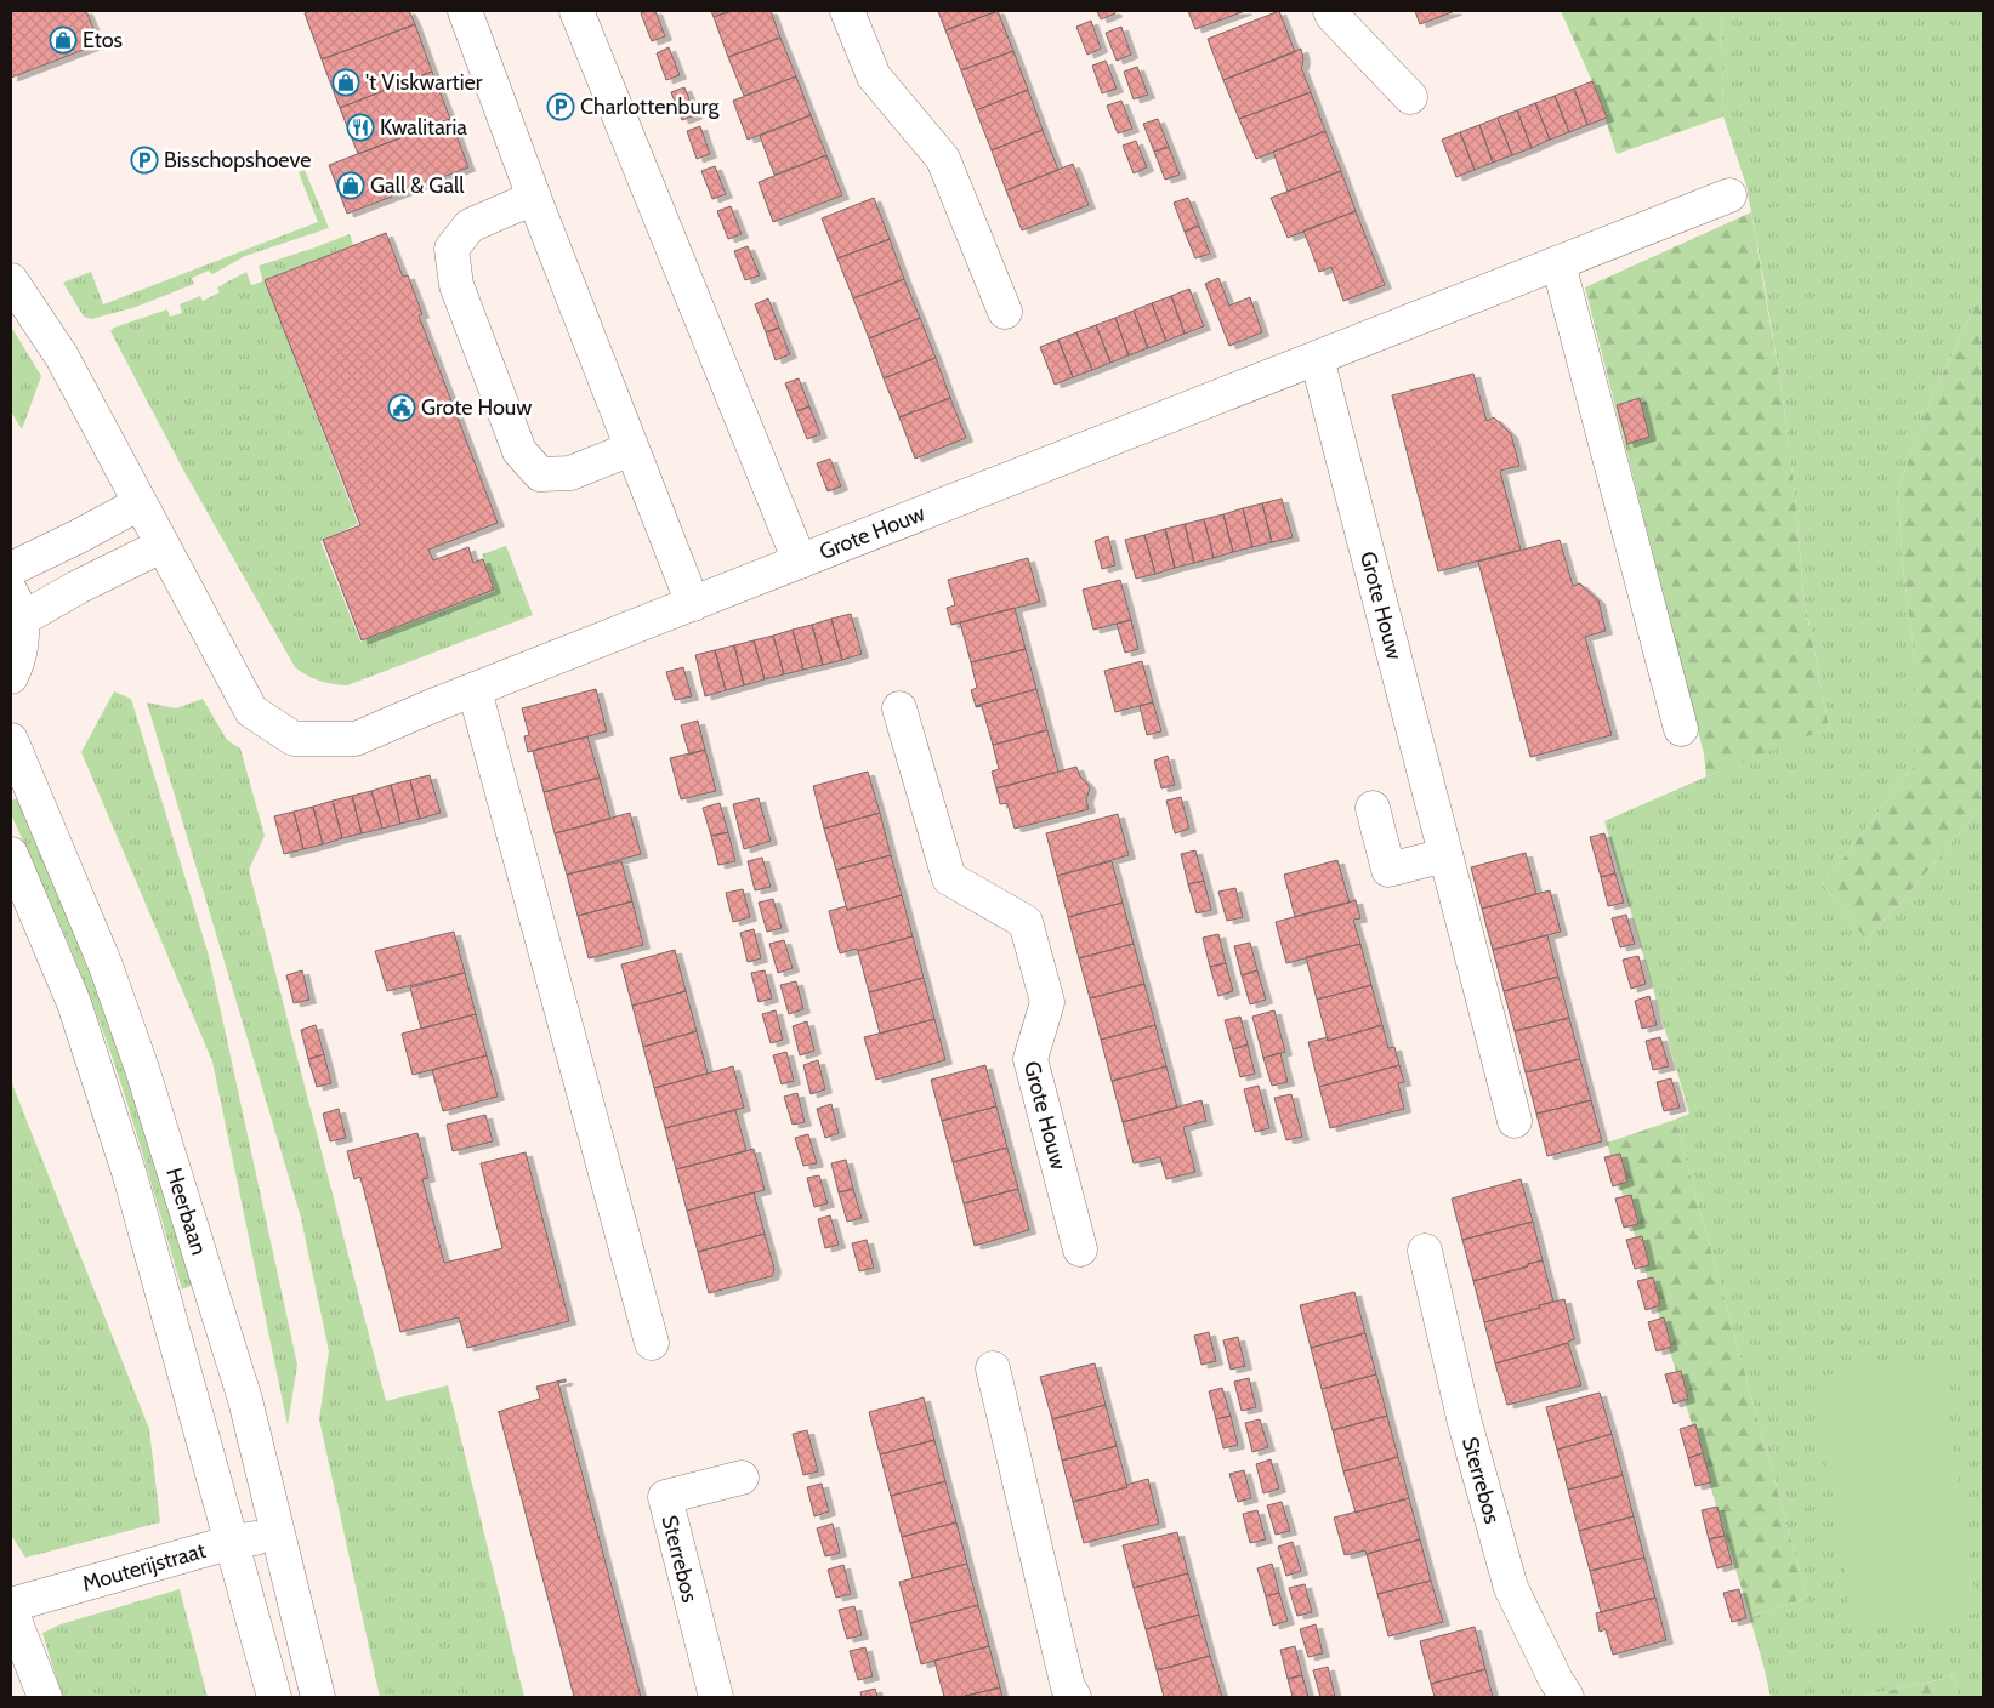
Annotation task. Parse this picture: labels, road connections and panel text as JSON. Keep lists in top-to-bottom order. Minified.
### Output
{"streets":{"street":["Grote Houw","Heerbaan","Sterrebos","Mouterijstraat"]},"crossings":[["Heerbaan","Mouterijstraat"]],"places":{"shop":["Etos","'t Viskwartier","Gall & Gall"],"parking":["Charlottenburg","Bisschopshoeve"],"restaurant":["Kwalitaria"],"public building":["Grote Houw"]}}
